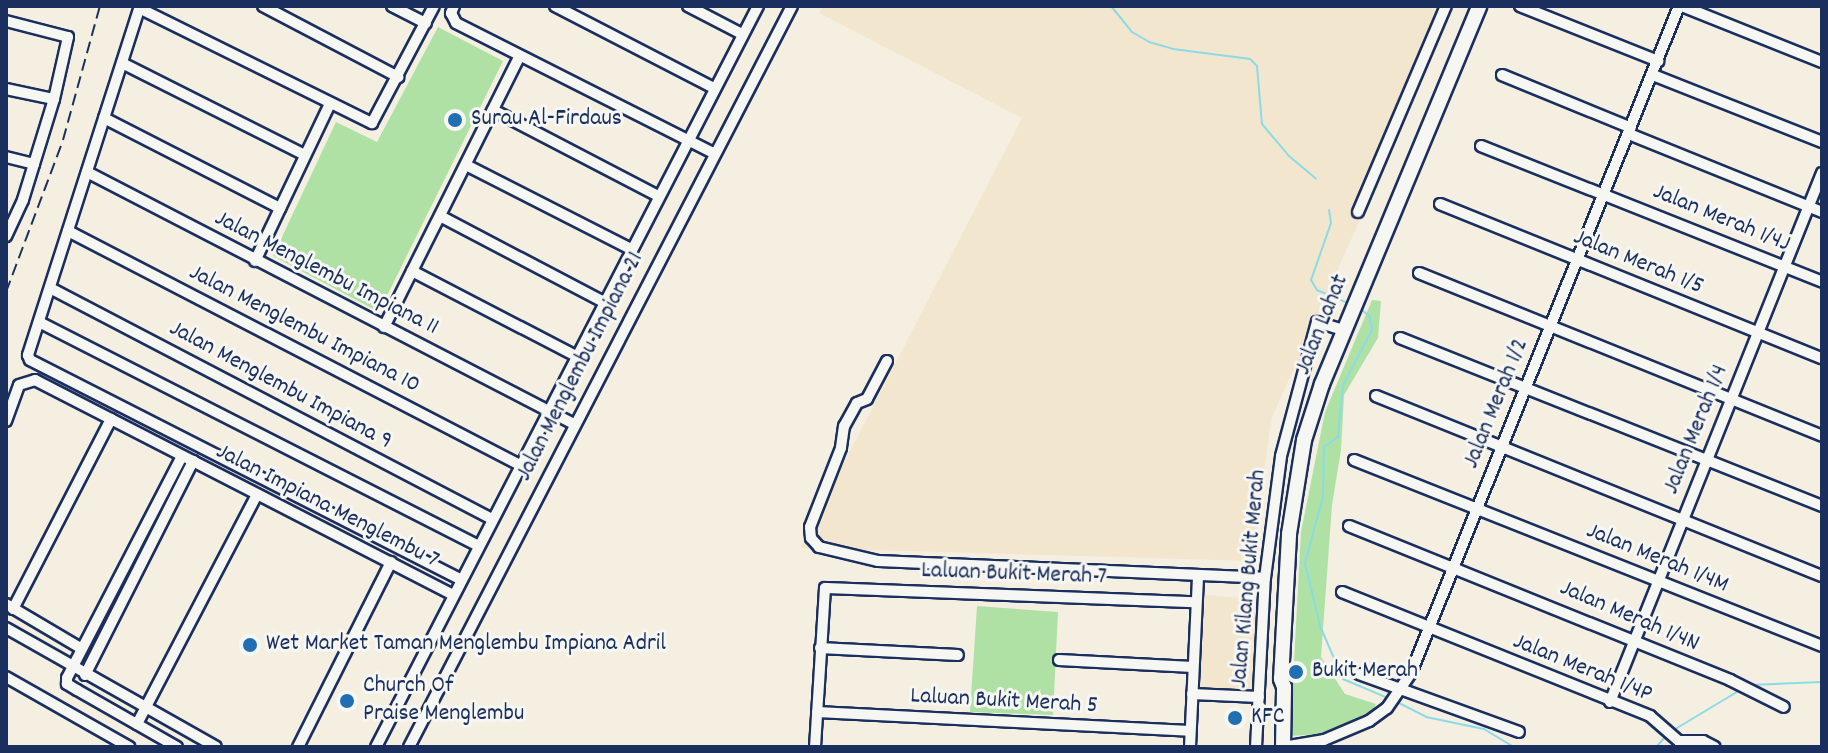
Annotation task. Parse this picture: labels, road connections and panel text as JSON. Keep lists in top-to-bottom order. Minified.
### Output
{"streets":{"main road":["Jalan Lahat"],"street":["Jalan Merah 1/4J","Jalan Merah 1/5","Jalan Menglembu Impiana 11","Jalan Menglembu Impiana 10","Jalan Menglembu Impiana 21","Jalan Menglembu Impiana 9","Jalan Merah 1/2","Jalan Merah 1/4","Jalan Impiana Menglembu 7","Jalan Merah 1/4M","Laluan Bukit Merah 7","Jalan Kilang Bukit Merah","Jalan Merah 1/4N","Jalan Merah 1/4P","Laluan Bukit Merah 5"]},"crossings":[["Jalan Merah 1/4J","Jalan Merah 1/2"],["Jalan Merah 1/4J","Jalan Merah 1/4"],["Jalan Merah 1/5","Jalan Merah 1/2"],["Jalan Merah 1/5","Jalan Merah 1/4"],["Jalan Menglembu Impiana 11","Jalan Menglembu Impiana 21"],["Jalan Lahat","Jalan Merah 1/2"],["Jalan Lahat","Jalan Kilang Bukit Merah"],["Jalan Merah 1/2","Jalan Merah 1/4M"],["Jalan Merah 1/2","Jalan Merah 1/4N"],["Jalan Merah 1/2","Jalan Merah 1/4P"],["Jalan Merah 1/4","Jalan Merah 1/4M"],["Jalan Merah 1/4","Jalan Merah 1/4N"],["Jalan Merah 1/4","Jalan Merah 1/4P"]],"places":["Surau Al-Firdaus","Wet Market Taman Menglembu Impiana Adril","Bukit Merah","Church Of Praise Menglembu","KFC"]}
